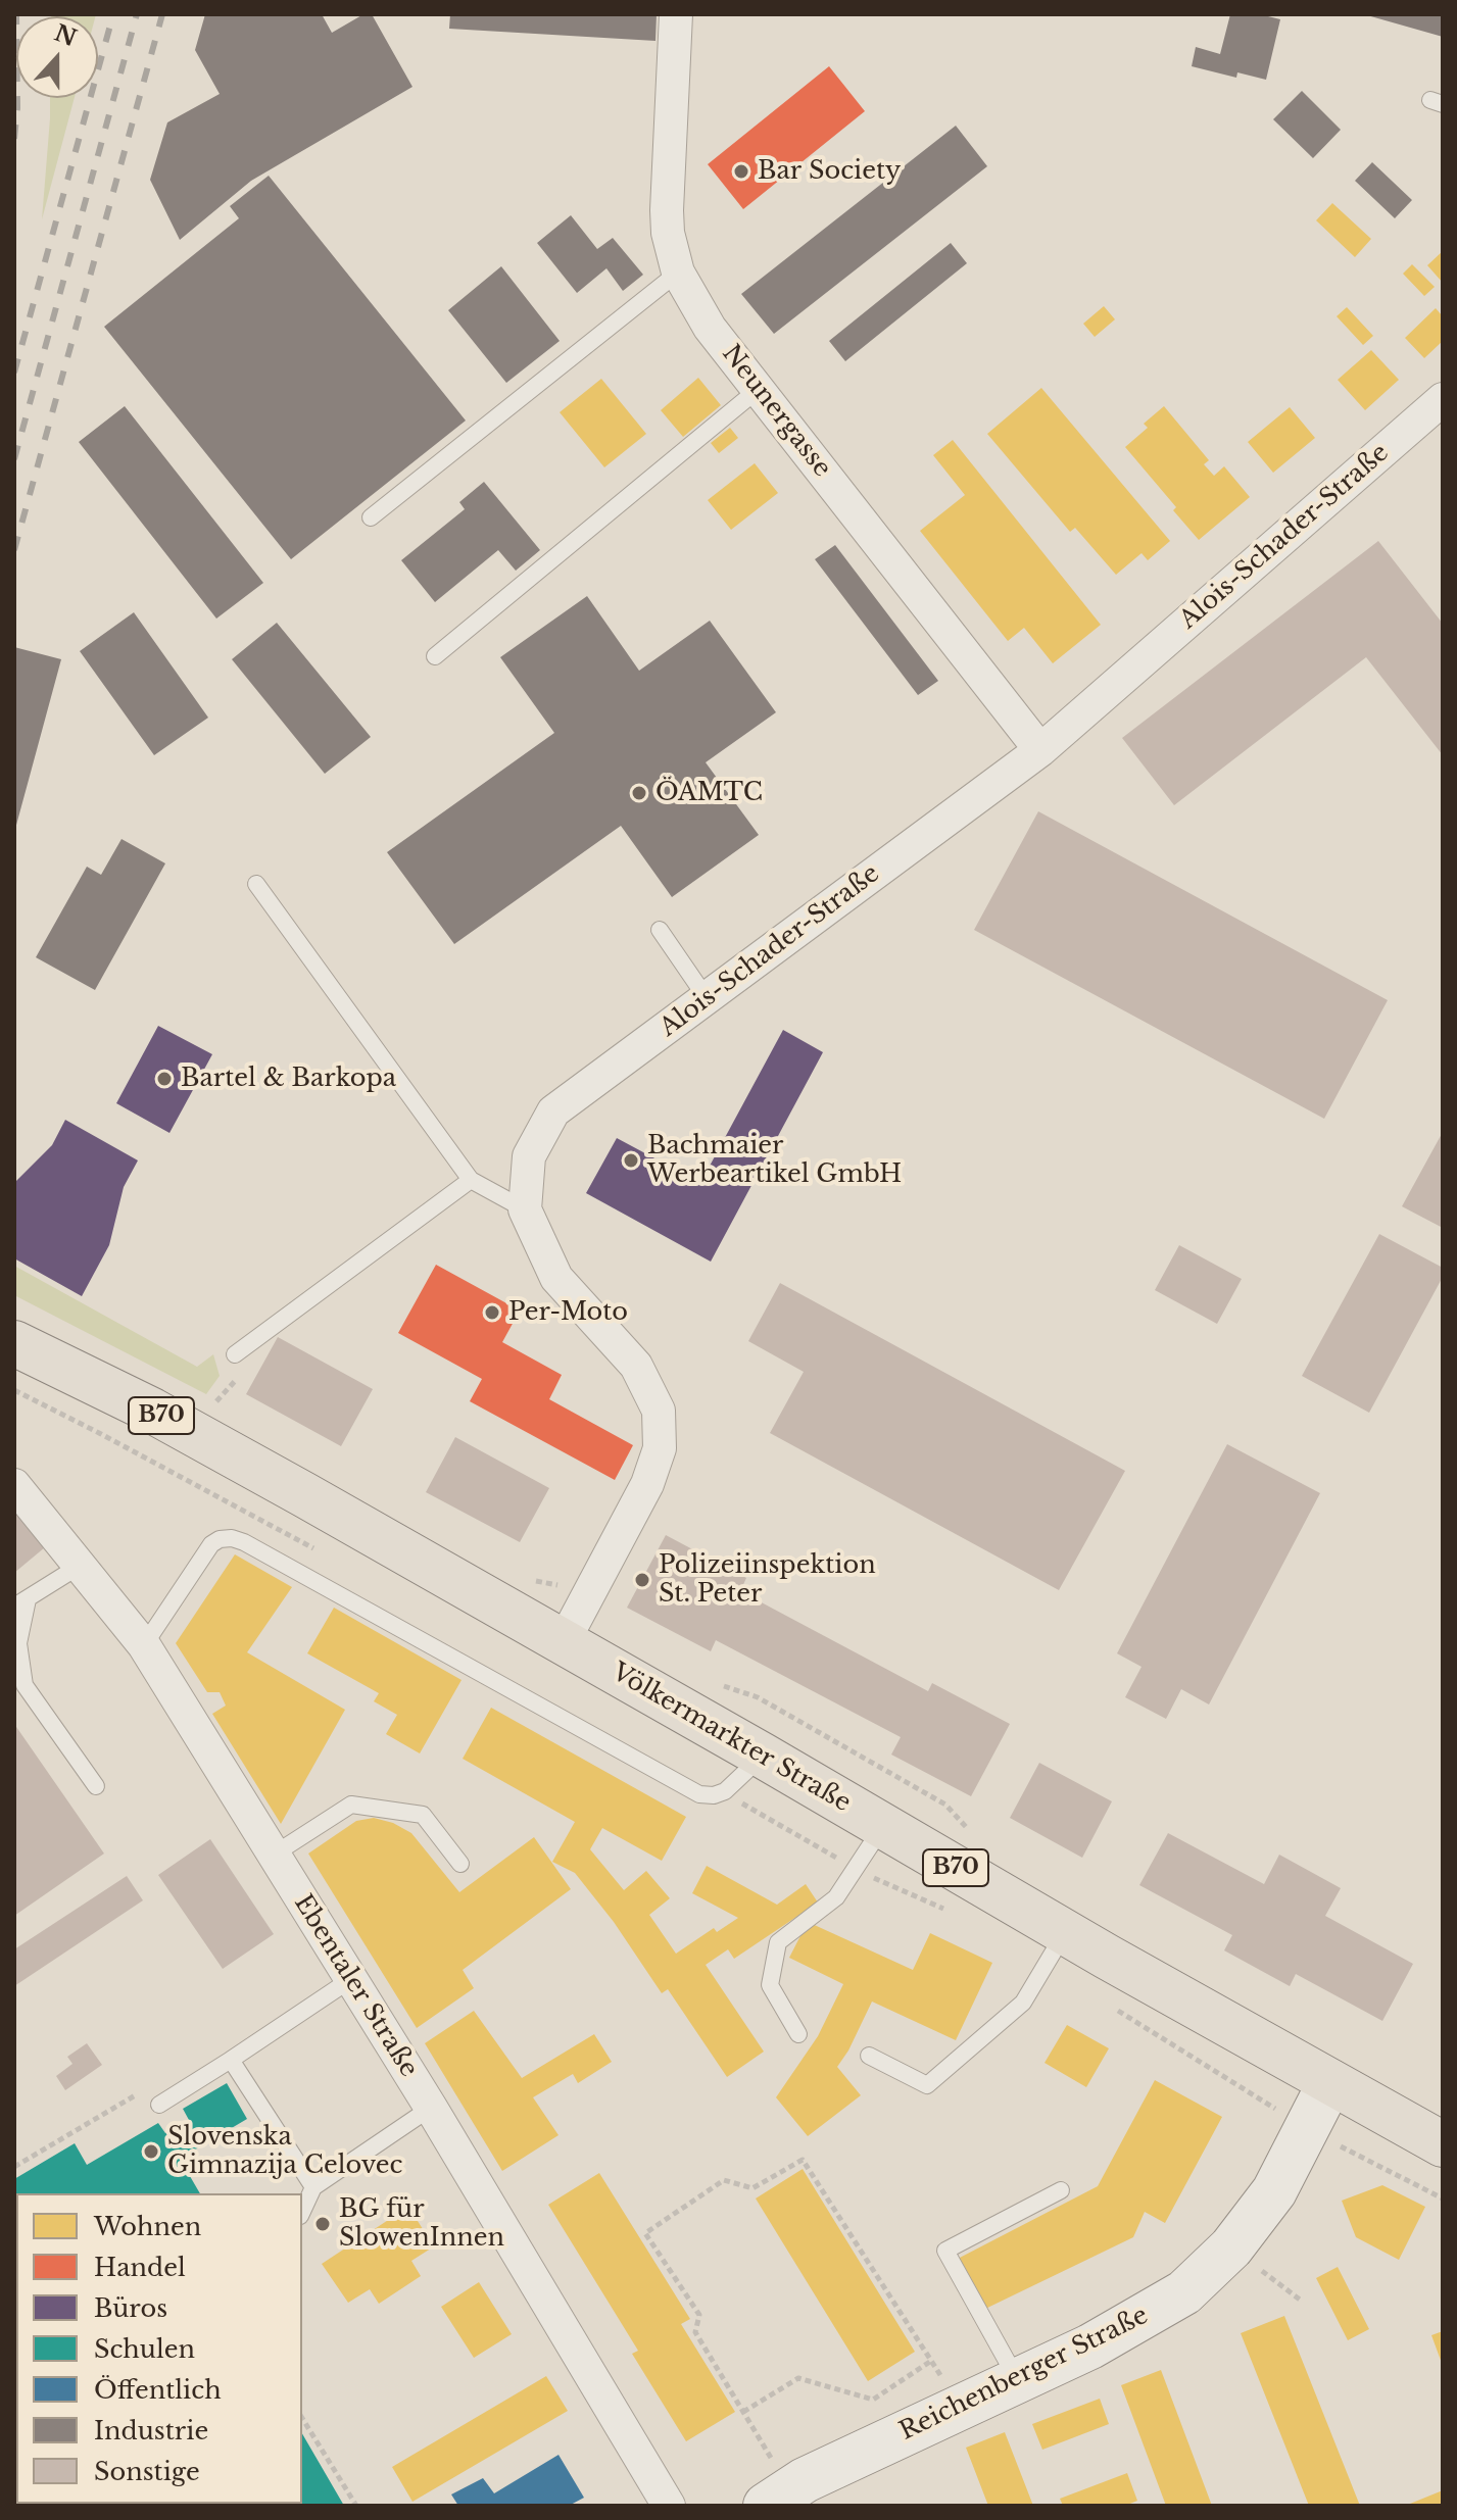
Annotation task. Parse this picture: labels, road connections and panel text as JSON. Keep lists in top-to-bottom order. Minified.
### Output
{"streets":{"main road":["B70","Völkermarkter Straße","Reichenberger Straße"],"street":["Neunergasse","Alois-Schader-Straße","Ebentaler Straße"]},"crossings":[["Neunergasse","Alois-Schader-Straße"],["Alois-Schader-Straße","Völkermarkter Straße"],["Völkermarkter Straße","Reichenberger Straße"]],"places":["Bar Society","ÖAMTC","Bartel & Barkopa","Bachmaier Werbeartikel GmbH","Per-Moto","Polizeiinspektion St. Peter","Slovenska Gimnazija Celovec","BG für SlowenInnen"],"legend":["Wohnen","Handel","Büros","Schulen","Öffentlich","Industrie","Sonstige"],"north":"top"}
